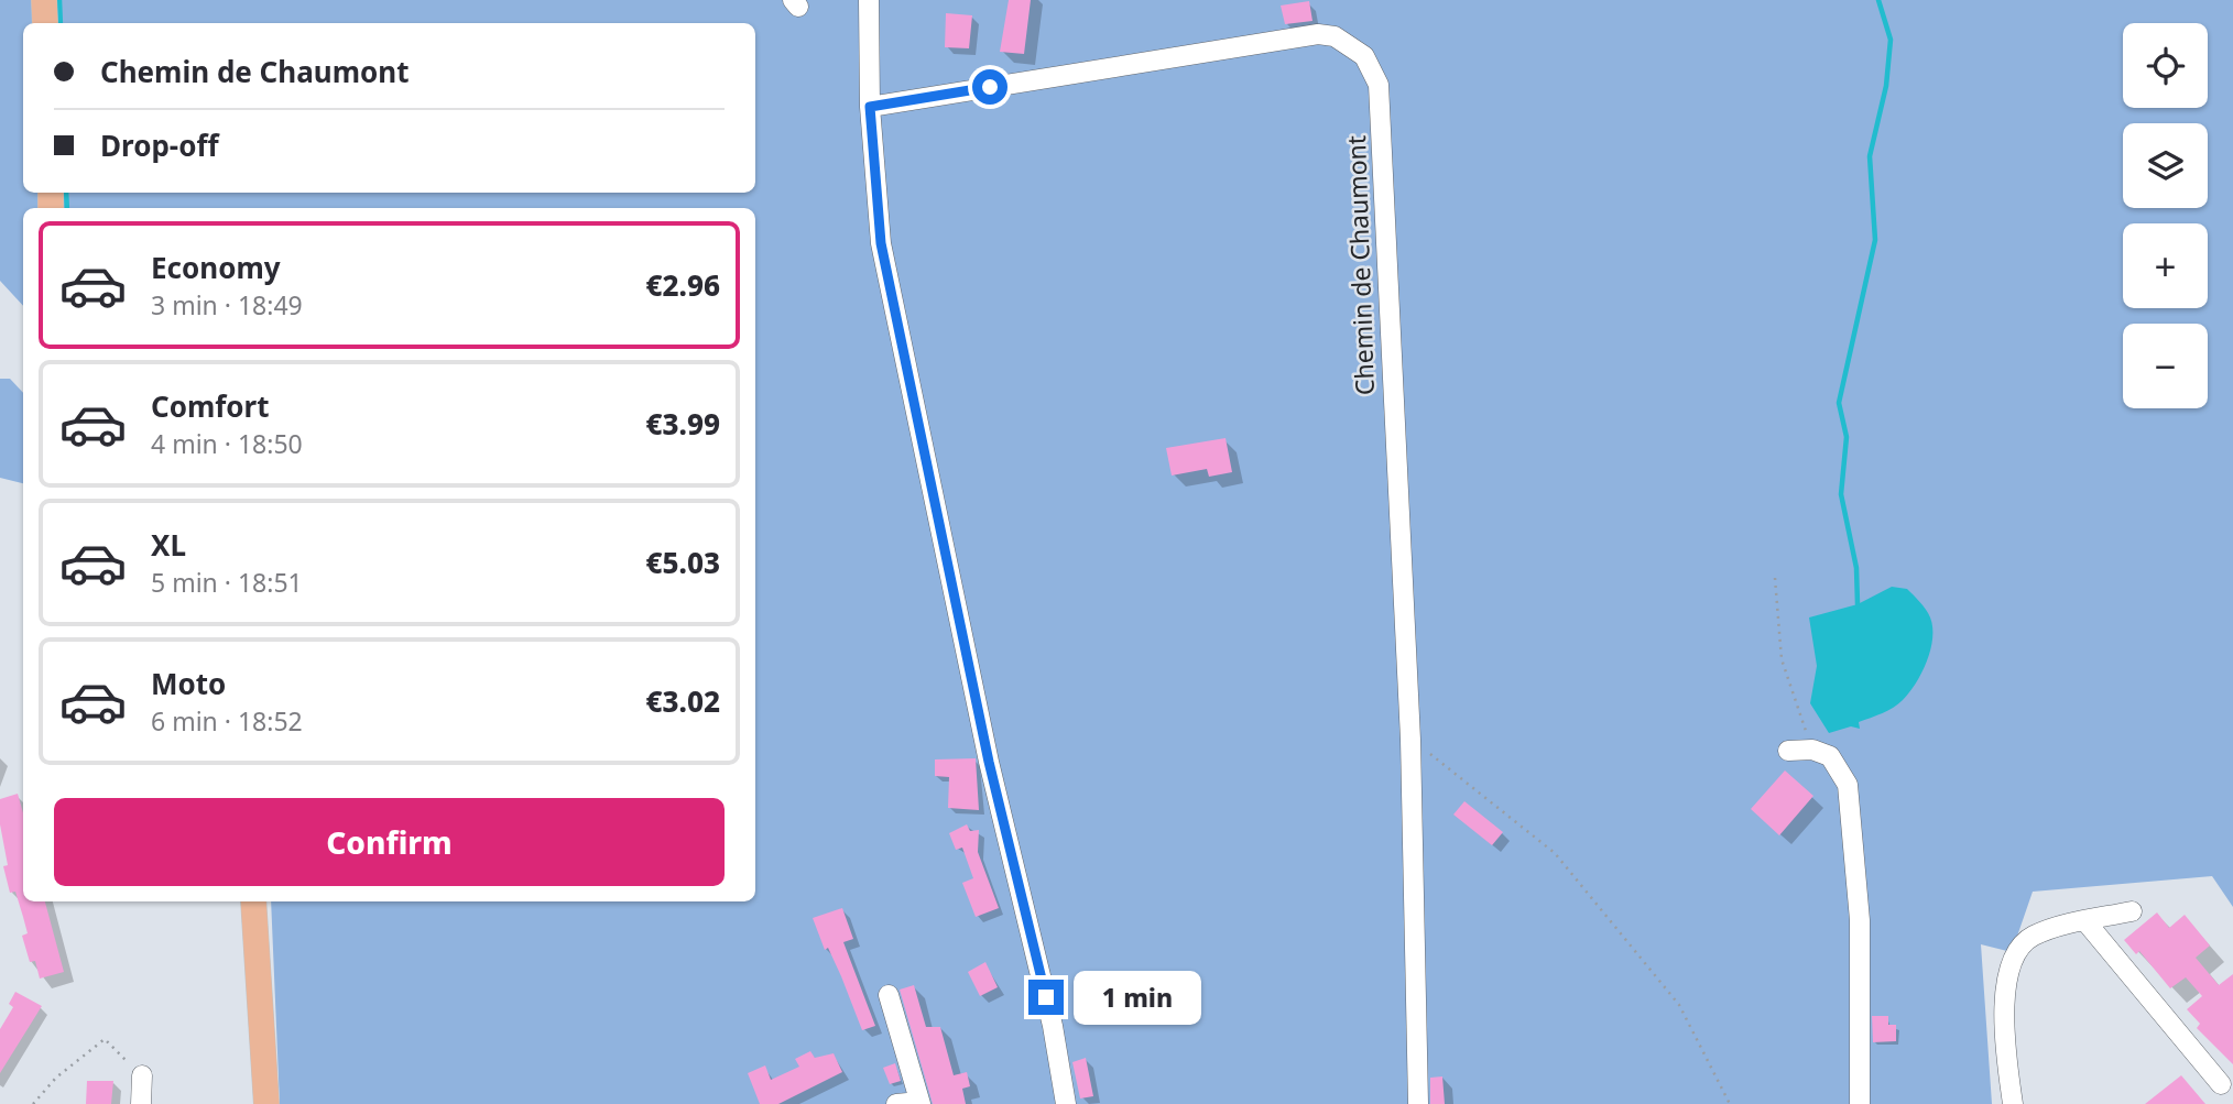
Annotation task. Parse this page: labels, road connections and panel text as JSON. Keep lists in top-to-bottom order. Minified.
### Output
{"streets":{"street":["Chemin de Chaumont"]},"page":{"map_buttons":["+","−"],"banner":["Chemin de Chaumont","Drop-off"],"list":[{"name":"Economy","note":"3 min · 18:49","value":"€2.96"},{"name":"Comfort","note":"4 min · 18:50","value":"€3.99"},{"name":"XL","note":"5 min · 18:51","value":"€5.03"},{"name":"Moto","note":"6 min · 18:52","value":"€3.02"}],"buttons":"Confirm","bubble":"1 min"}}
